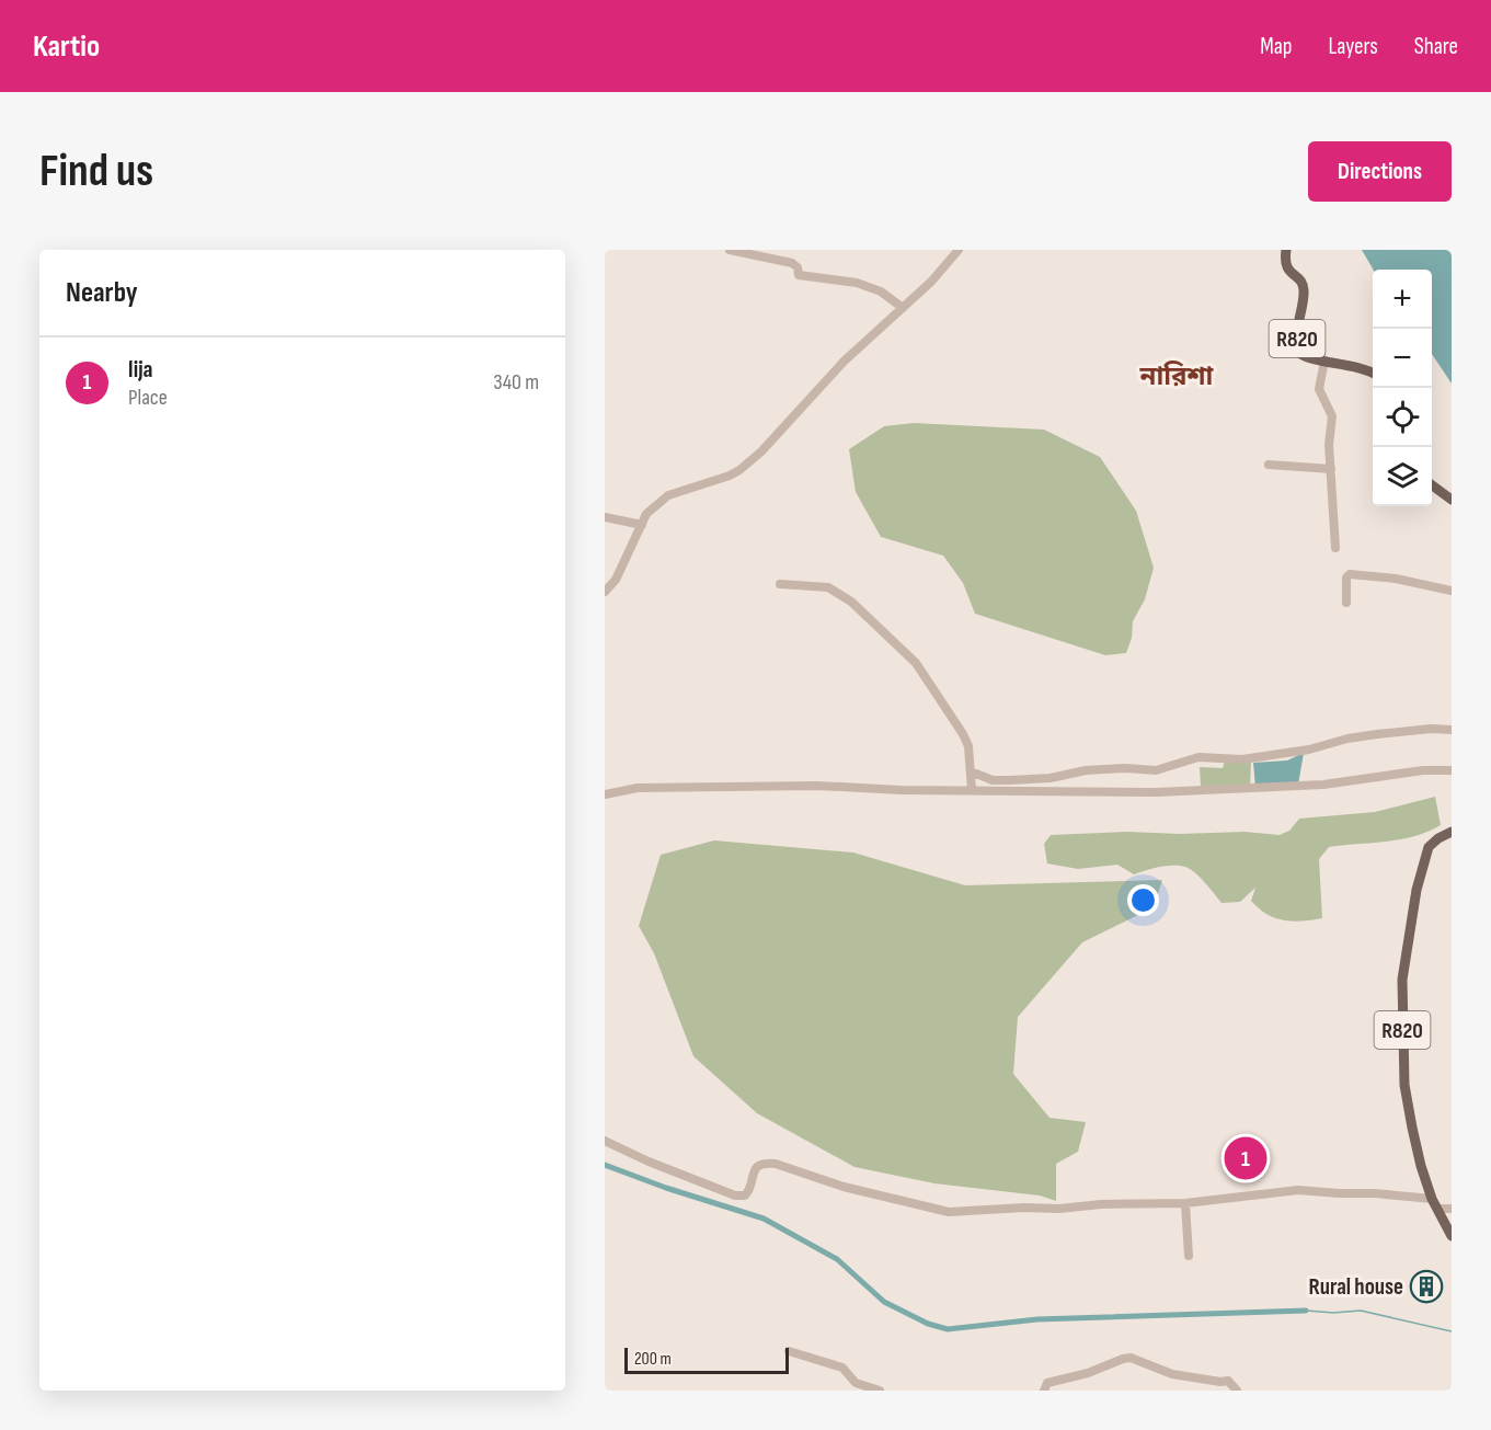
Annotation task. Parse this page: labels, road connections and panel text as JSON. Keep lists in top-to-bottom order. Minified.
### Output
{"streets":{"main road":["R820"]},"districts":["নারিশা"],"places":{"building":["Rural house"]},"scale_bar":"200 m","page":{"header":"Kartio","nav":["Map","Layers","Share"],"buttons":"Directions","title":"Find us","heading":"Nearby","map_buttons":["+","−"],"list":[{"mark":"1","name":"lija","note":"Place","value":"340 m"}],"pins":"1","scale":"200 m"}}
